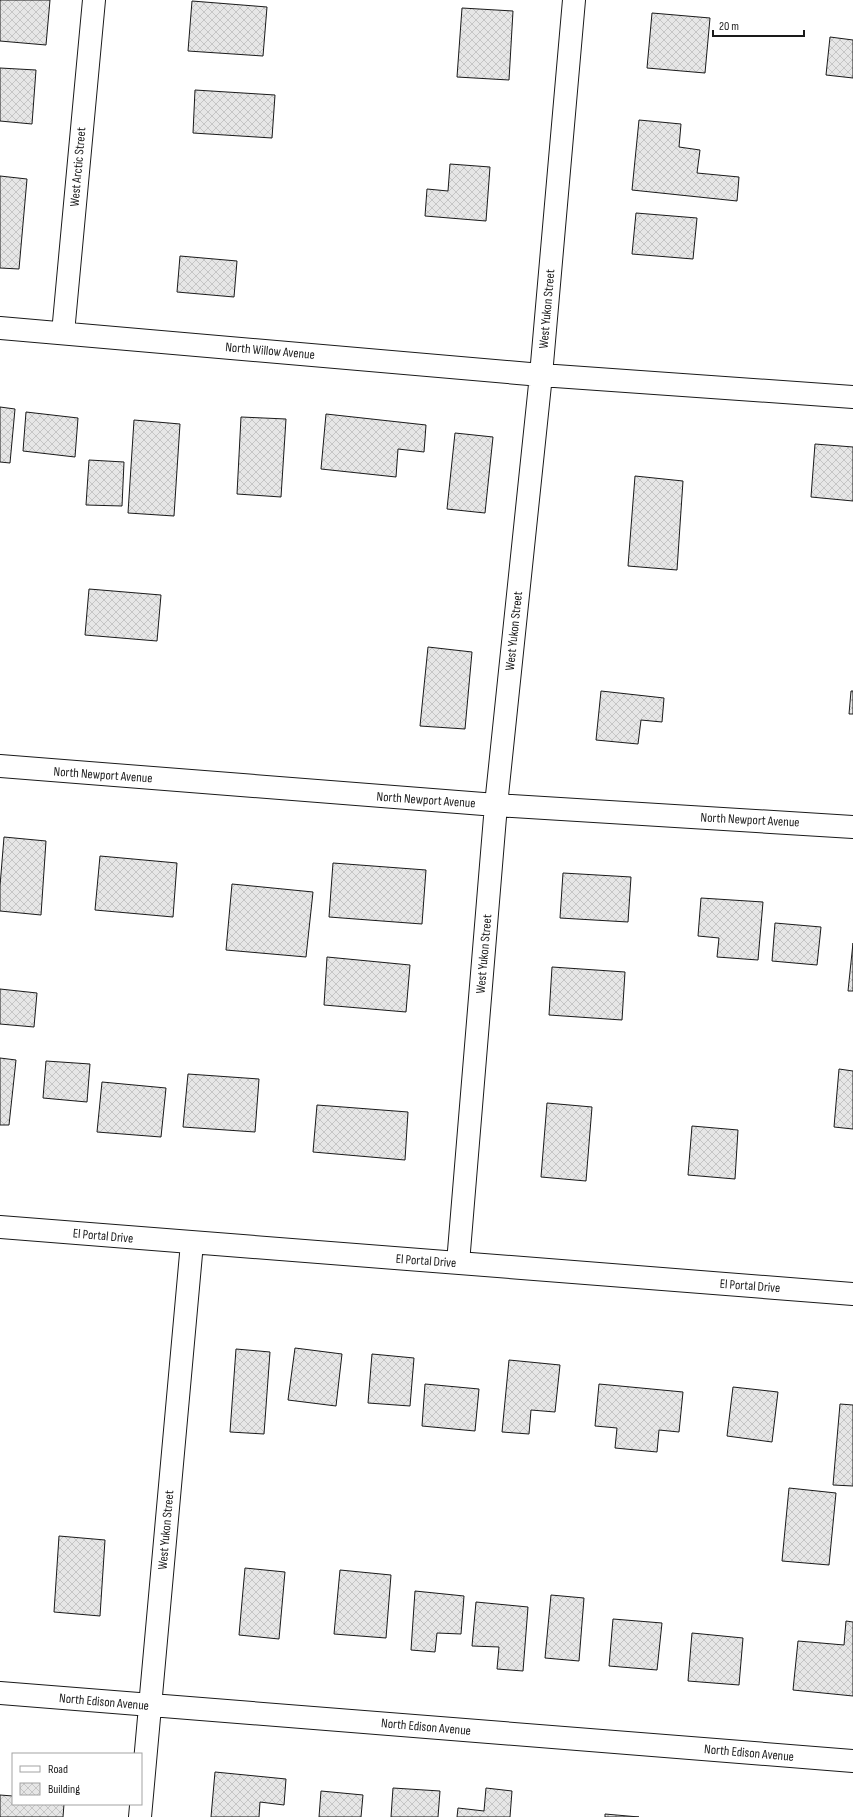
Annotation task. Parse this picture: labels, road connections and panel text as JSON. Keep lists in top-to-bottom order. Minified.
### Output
{"streets":{"street":["West Arctic Street","West Yukon Street","North Willow Avenue","North Newport Avenue","El Portal Drive","North Edison Avenue"]},"crossings":[["West Arctic Street","North Willow Avenue"],["West Yukon Street","North Willow Avenue"],["West Yukon Street","North Newport Avenue"],["West Yukon Street","El Portal Drive"],["West Yukon Street","North Edison Avenue"]],"legend":["Road","Building"],"scale_bar":"20 m"}
